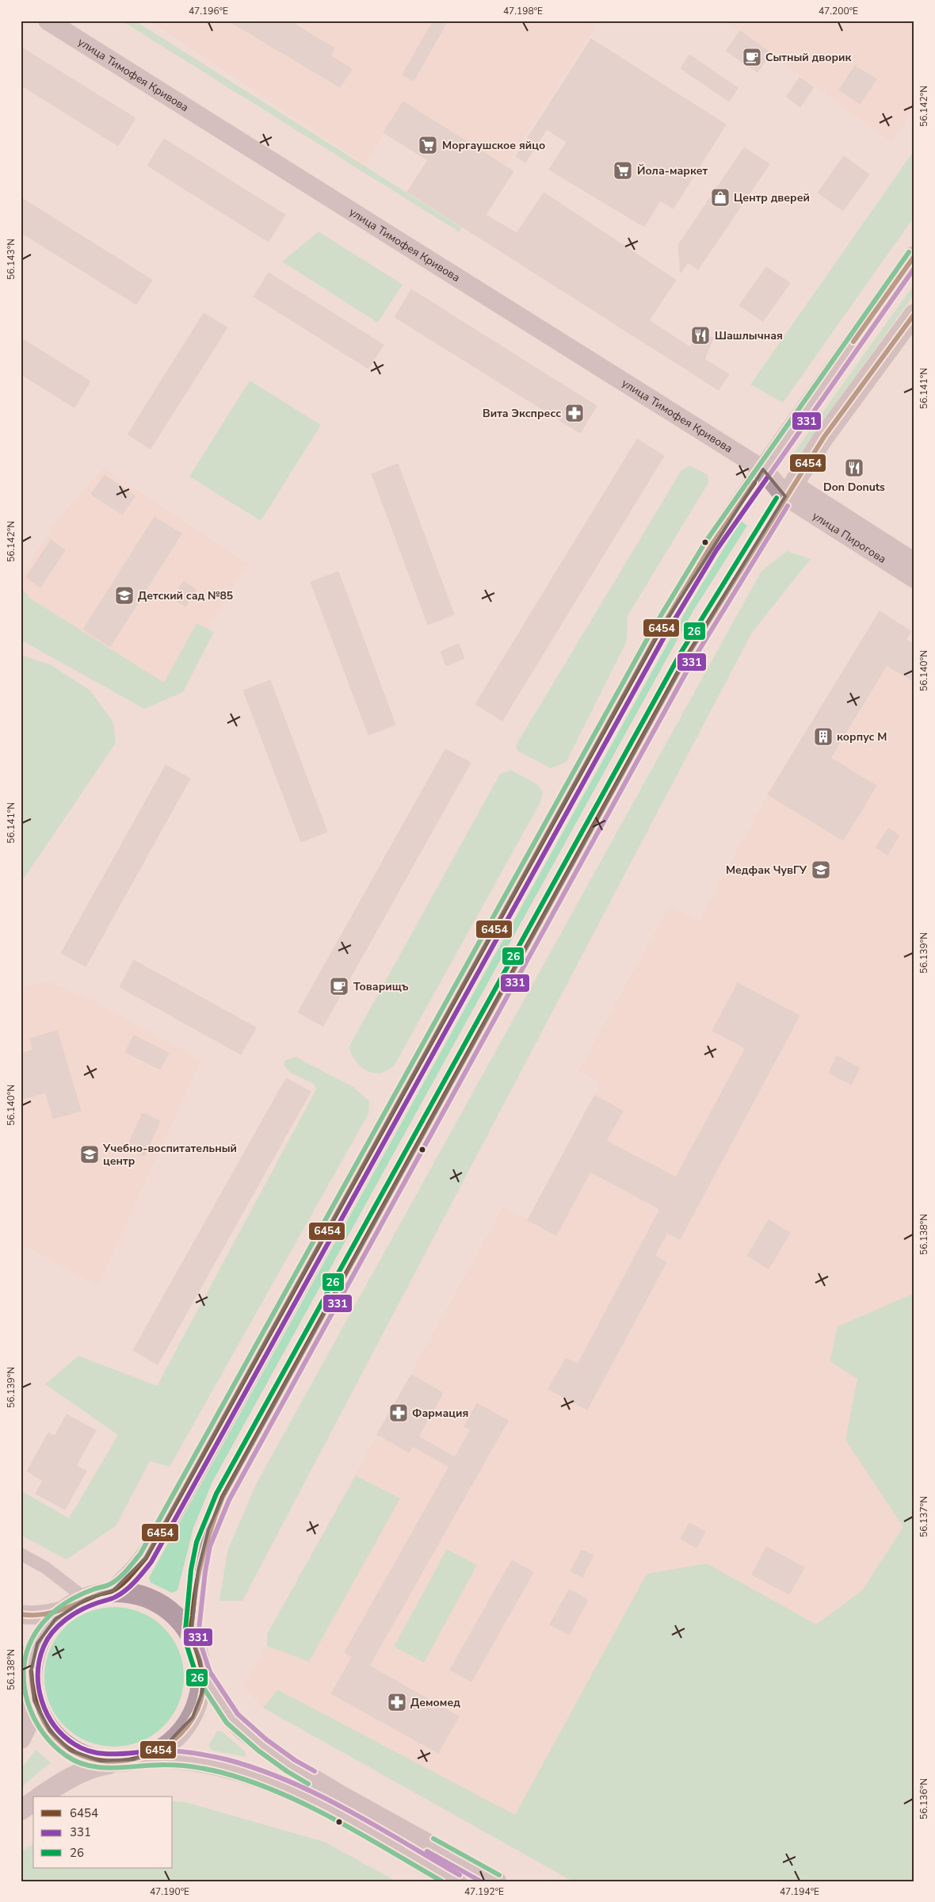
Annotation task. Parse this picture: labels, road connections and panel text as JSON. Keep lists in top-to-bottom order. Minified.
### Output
{"streets":{"street":["улица Тимофея Кривова","улица Пирогова"]},"places":{"cafe":["Сытный дворик","Товарищъ"],"supermarket":["Моргаушское яйцо","Йола-маркет"],"shop":["Центр дверей"],"restaurant":["Шашлычная","Don Donuts"],"pharmacy":["Вита Экспресс","Фармация","Демомед"],"school or university":["Детский сад №85","Медфак ЧувГУ","Учебно-воспитательный центр"],"building":["корпус М"]},"lines":["transit line 26","transit line 6454","transit line 331"],"legend":["6454","331","26"],"coordinates":["47.196°E","47.198°E","47.200°E","56.142°N","56.143°N","56.141°N","56.140°N","56.139°N","56.138°N","56.137°N","56.136°N","47.190°E","47.192°E","47.194°E"]}
